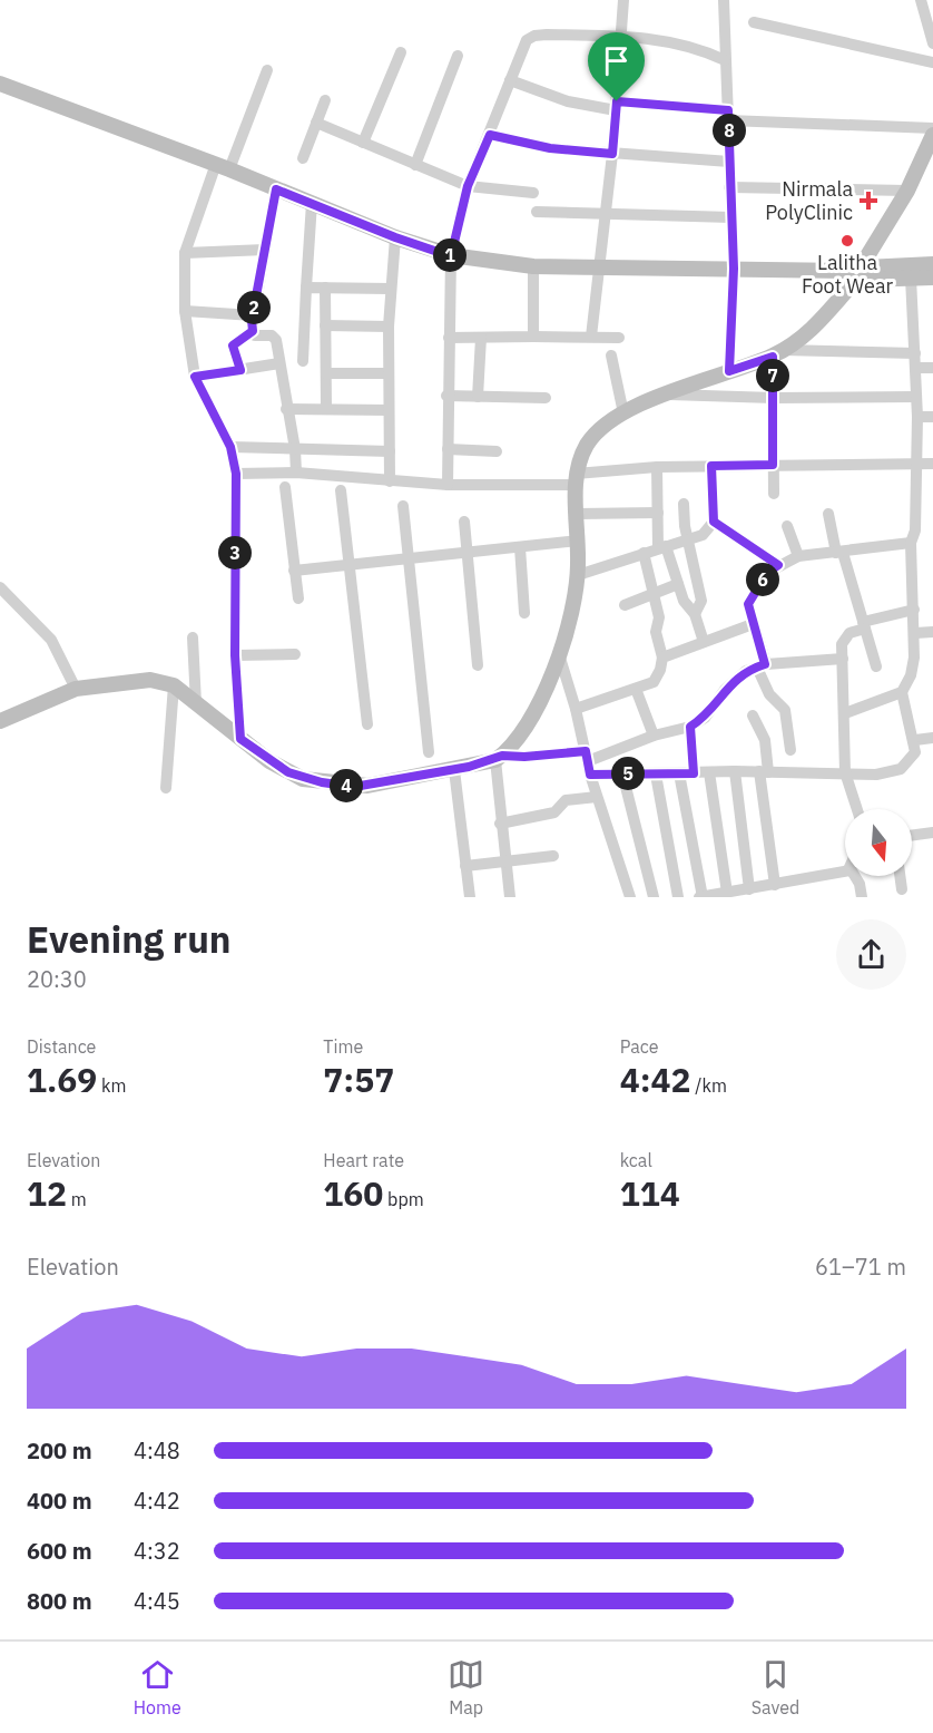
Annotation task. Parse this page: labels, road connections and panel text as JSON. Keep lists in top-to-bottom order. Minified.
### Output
{"places":{"health":["Nirmala PolyClinic"],"other":["Lalitha Foot Wear"]},"north":"bottom","page":{"pins":["8","1","2","7","3","6","5","4"],"heading":["Evening run","20:30"],"stats":[["Distance","1.69 km"],["Time","7:57"],["Pace","4:42 /km"],["Elevation","12 m"],["Heart rate","160 bpm"],["kcal","114"]],"chart":["Elevation","61–71 m"],"list":[{"name":"200 m","note":"4:48"},{"name":"400 m","note":"4:42"},{"name":"600 m","note":"4:32"},{"name":"800 m","note":"4:45"}],"tabs":["Home","Map","Saved"]}}
